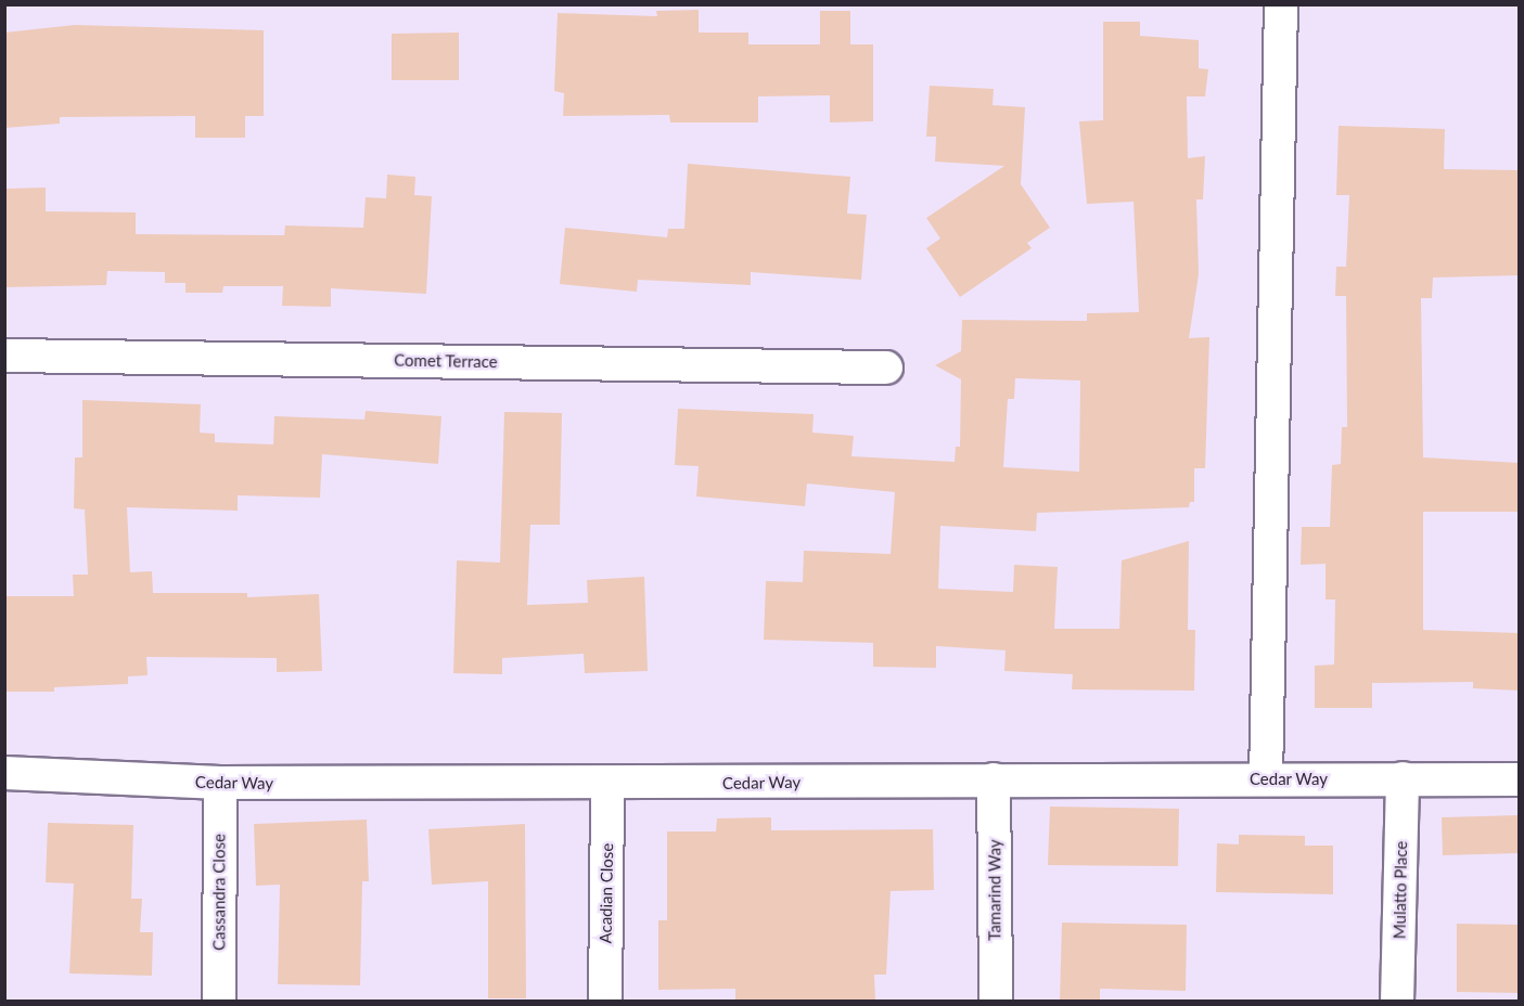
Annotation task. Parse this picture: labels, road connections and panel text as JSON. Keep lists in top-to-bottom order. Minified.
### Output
{"streets":{"street":["Comet Terrace","Cedar Way","Tamarind Way","Mulatto Place","Cassandra Close","Acadian Close"]},"crossings":[["Cedar Way","Tamarind Way"],["Cedar Way","Mulatto Place"],["Cedar Way","Cassandra Close"],["Cedar Way","Acadian Close"]]}
